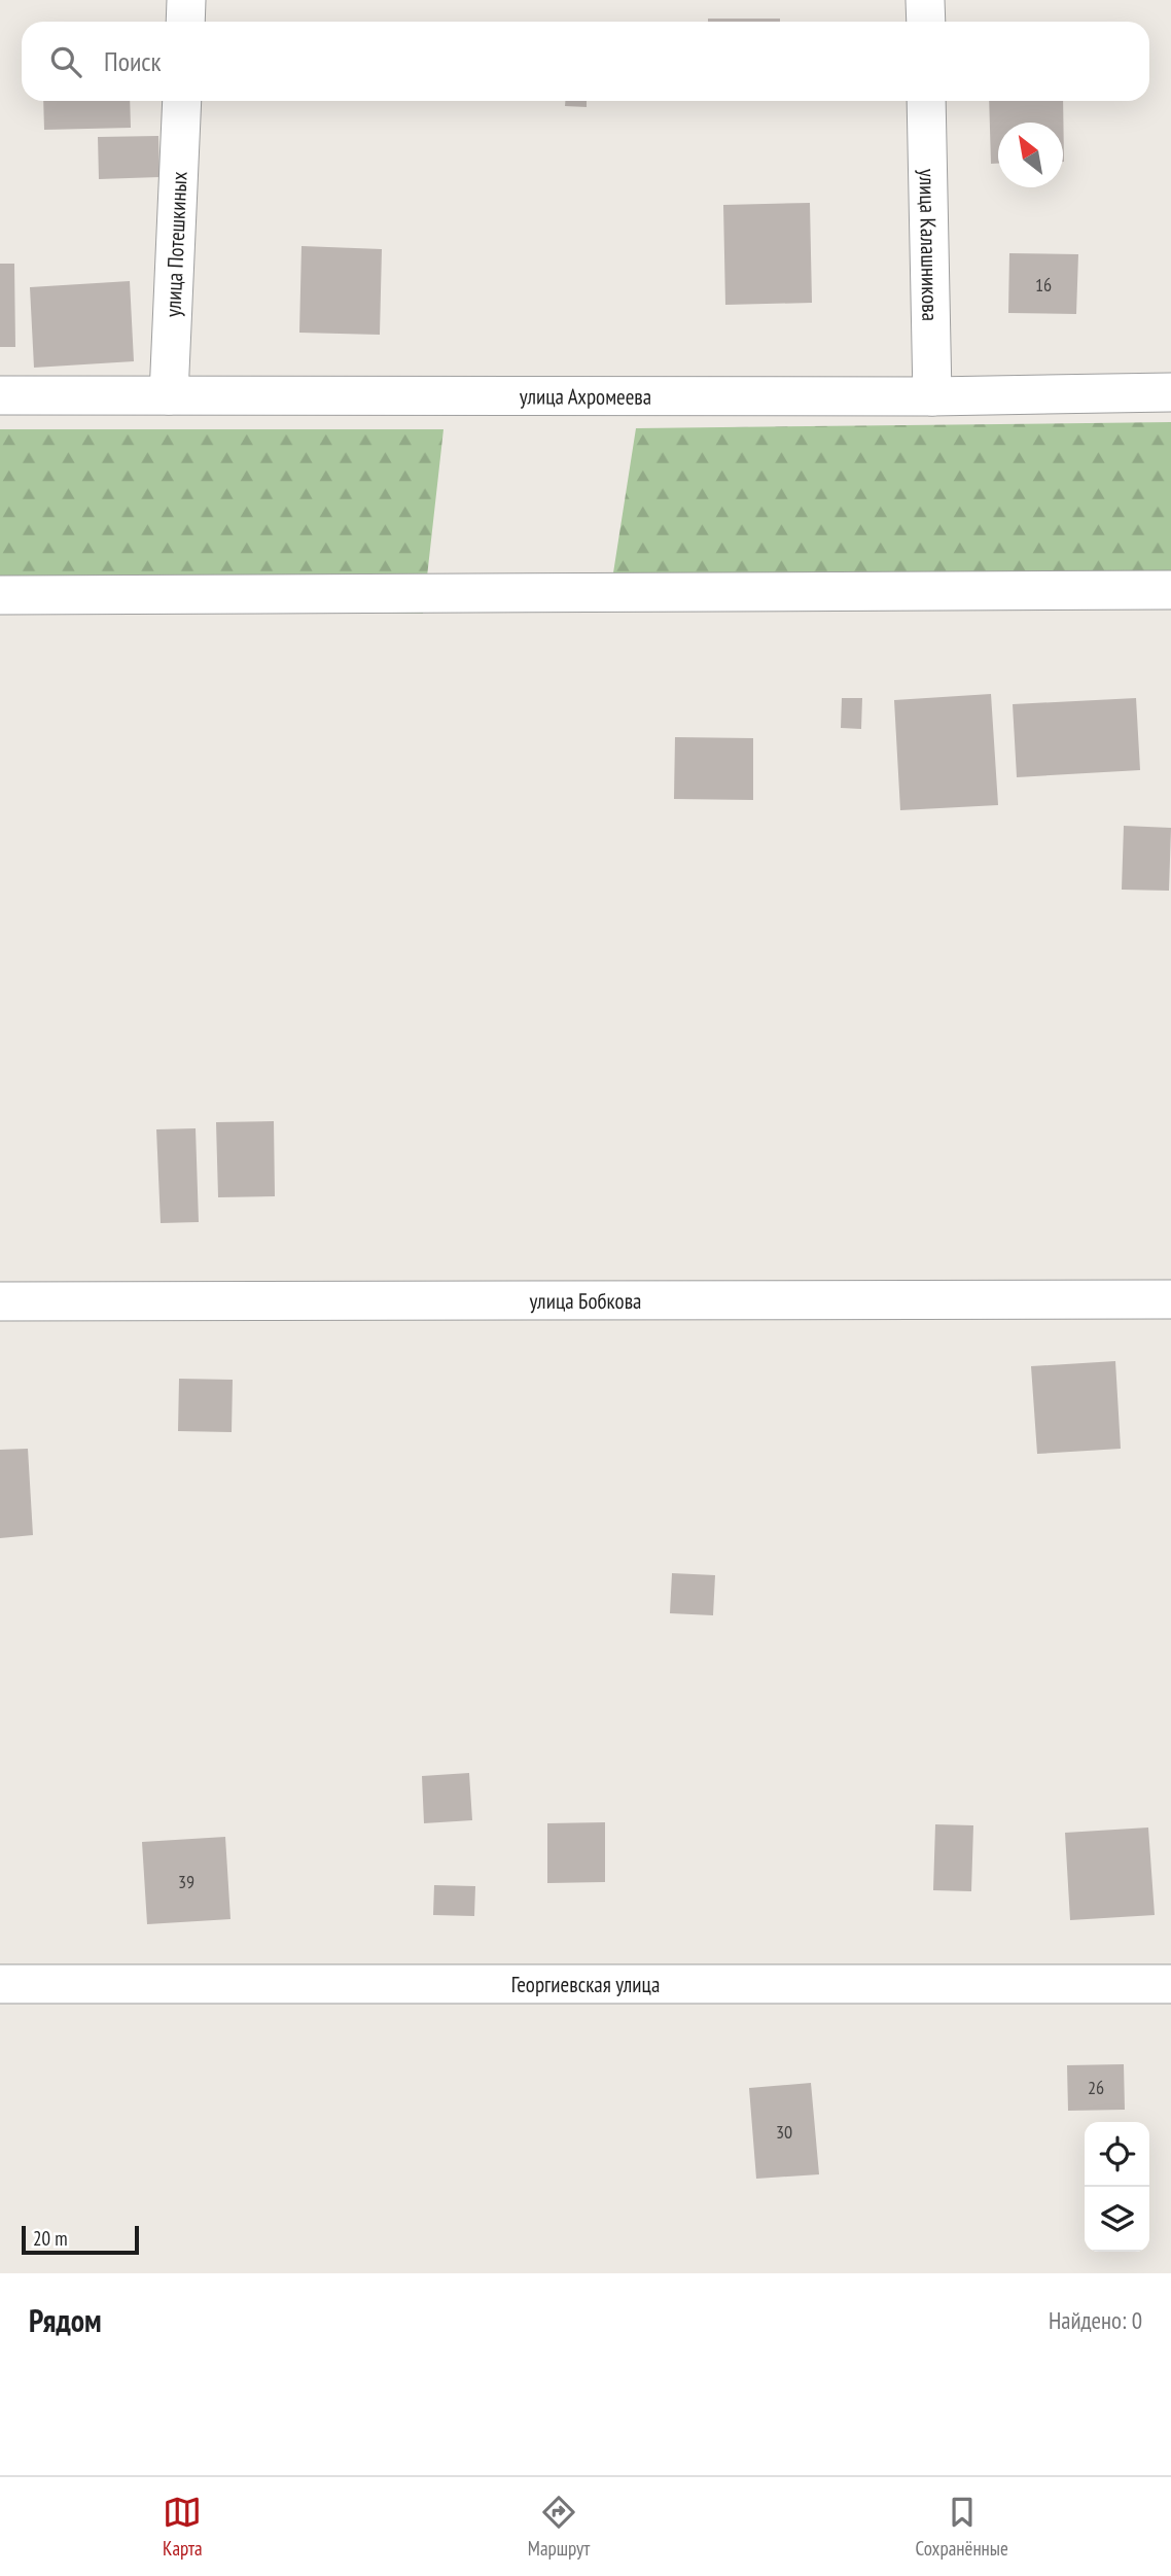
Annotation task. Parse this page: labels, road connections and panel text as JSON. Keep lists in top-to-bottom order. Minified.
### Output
{"streets":{"street":["улица Потешкиных","улица Калашникова","улица Ахромеева","улица Бобкова","Георгиевская улица"]},"crossings":[["улица Потешкиных","улица Ахромеева"],["улица Калашникова","улица Ахромеева"]],"house_numbers":["16","39","26","30"],"scale_bar":"20 m","north":"top left","page":{"search":"Поиск","scale":"20 m","heading":["Рядом","Найдено: 0"],"nav":["Карта","Маршрут","Сохранённые"]}}
